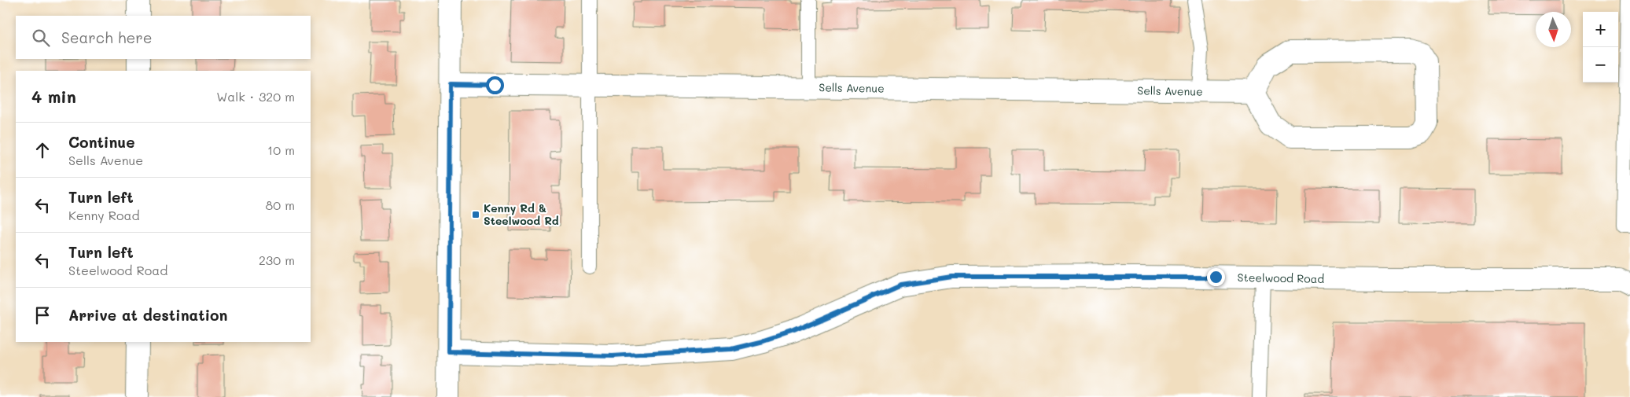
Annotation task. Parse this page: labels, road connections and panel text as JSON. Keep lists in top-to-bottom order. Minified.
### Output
{"streets":{"street":["Sells Avenue","Steelwood Road"]},"places":{"transit":["Kenny Rd & Steelwood Rd"]},"north":"bottom","page":{"map_buttons":["+","−"],"search":"Search here","heading":["4 min","Walk · 320 m"],"list":[["Continue","Sells Avenue","10 m"],["Turn left","Kenny Road","80 m"],["Turn left","Steelwood Road","230 m"],"Arrive at destination"]}}
